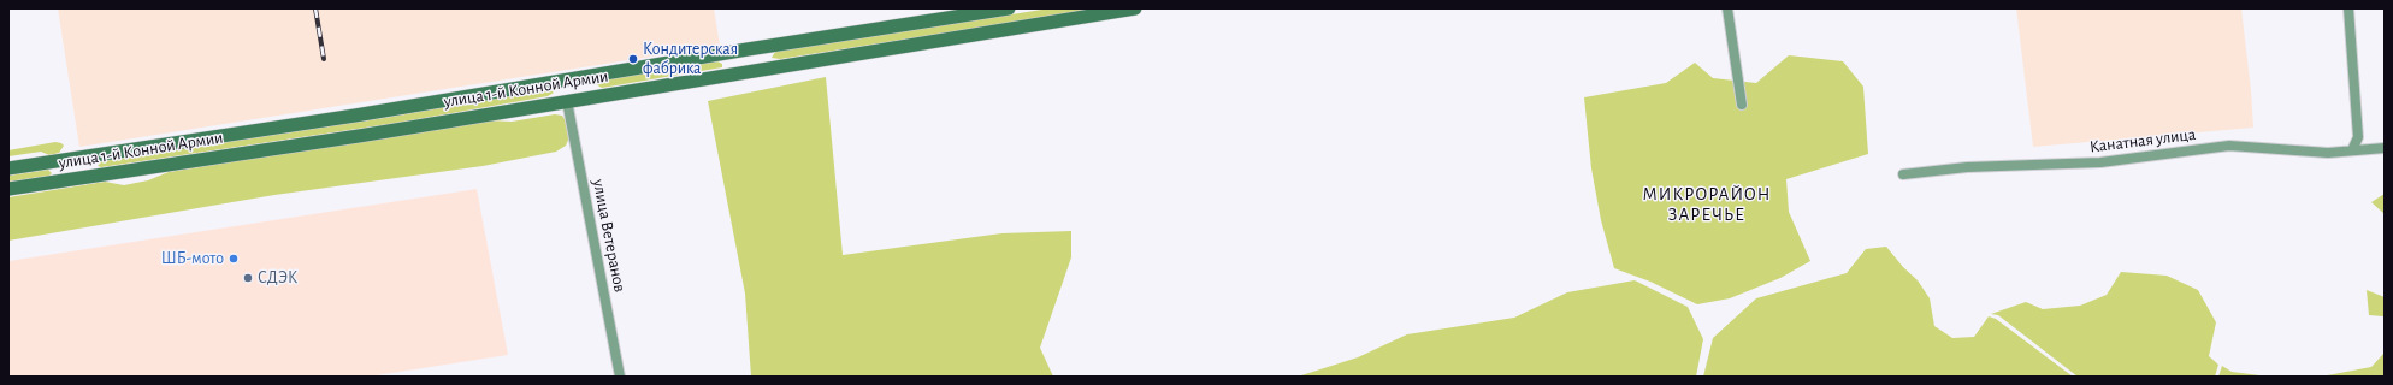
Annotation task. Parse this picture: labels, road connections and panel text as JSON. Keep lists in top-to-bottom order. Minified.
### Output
{"streets":{"main road":["улица 1-й Конной Армии"],"street":["Канатная улица","улица Ветеранов"]},"crossings":[["улица 1-й Конной Армии","улица Ветеранов"]],"districts":["МИКРОРАЙОН ЗАРЕЧЬЕ"],"places":["Кондитерская фабрика","ШБ-мото","СДЭК"]}
